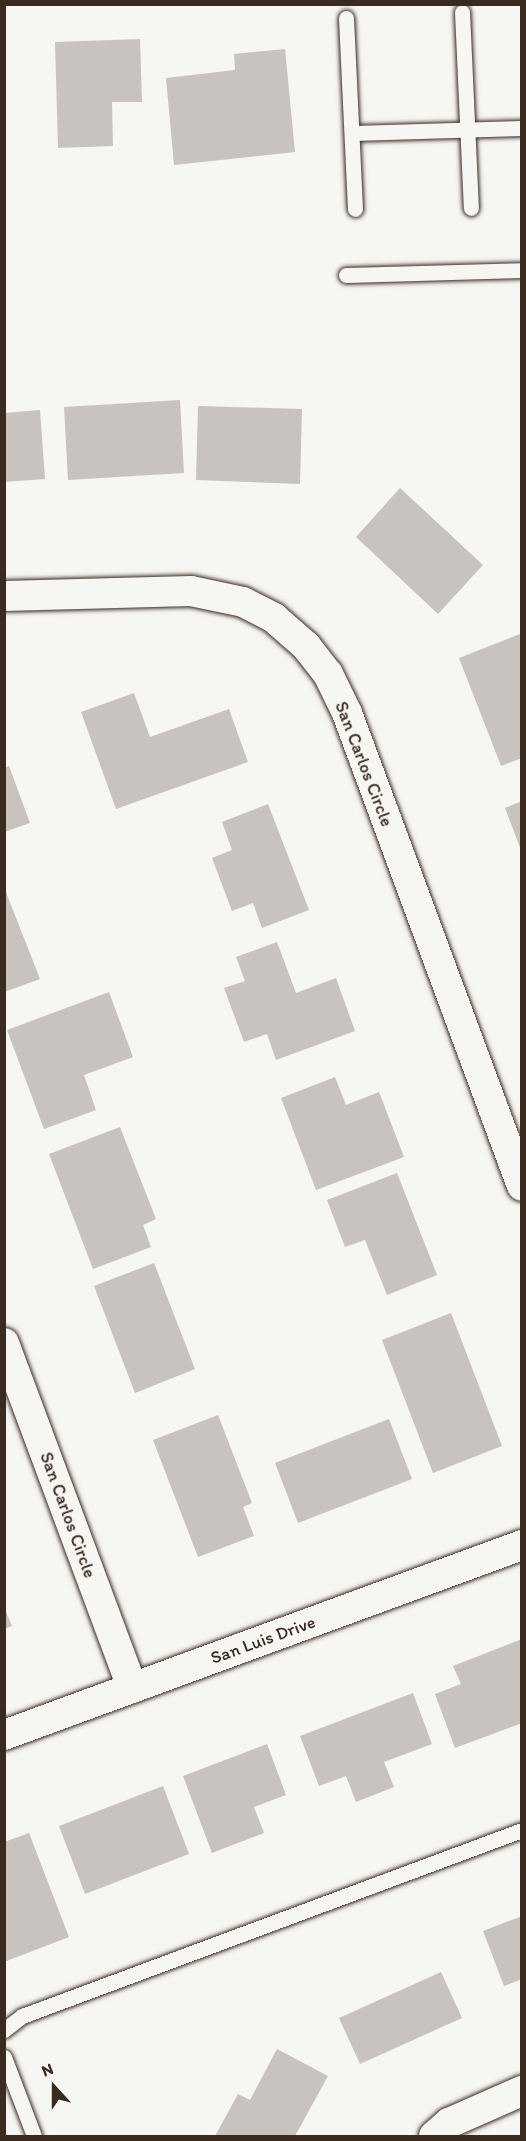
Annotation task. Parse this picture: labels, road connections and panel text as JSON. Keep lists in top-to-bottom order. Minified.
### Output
{"streets":{"street":["San Carlos Circle","San Luis Drive"]},"crossings":[["San Carlos Circle","San Luis Drive"]],"north":"top"}
